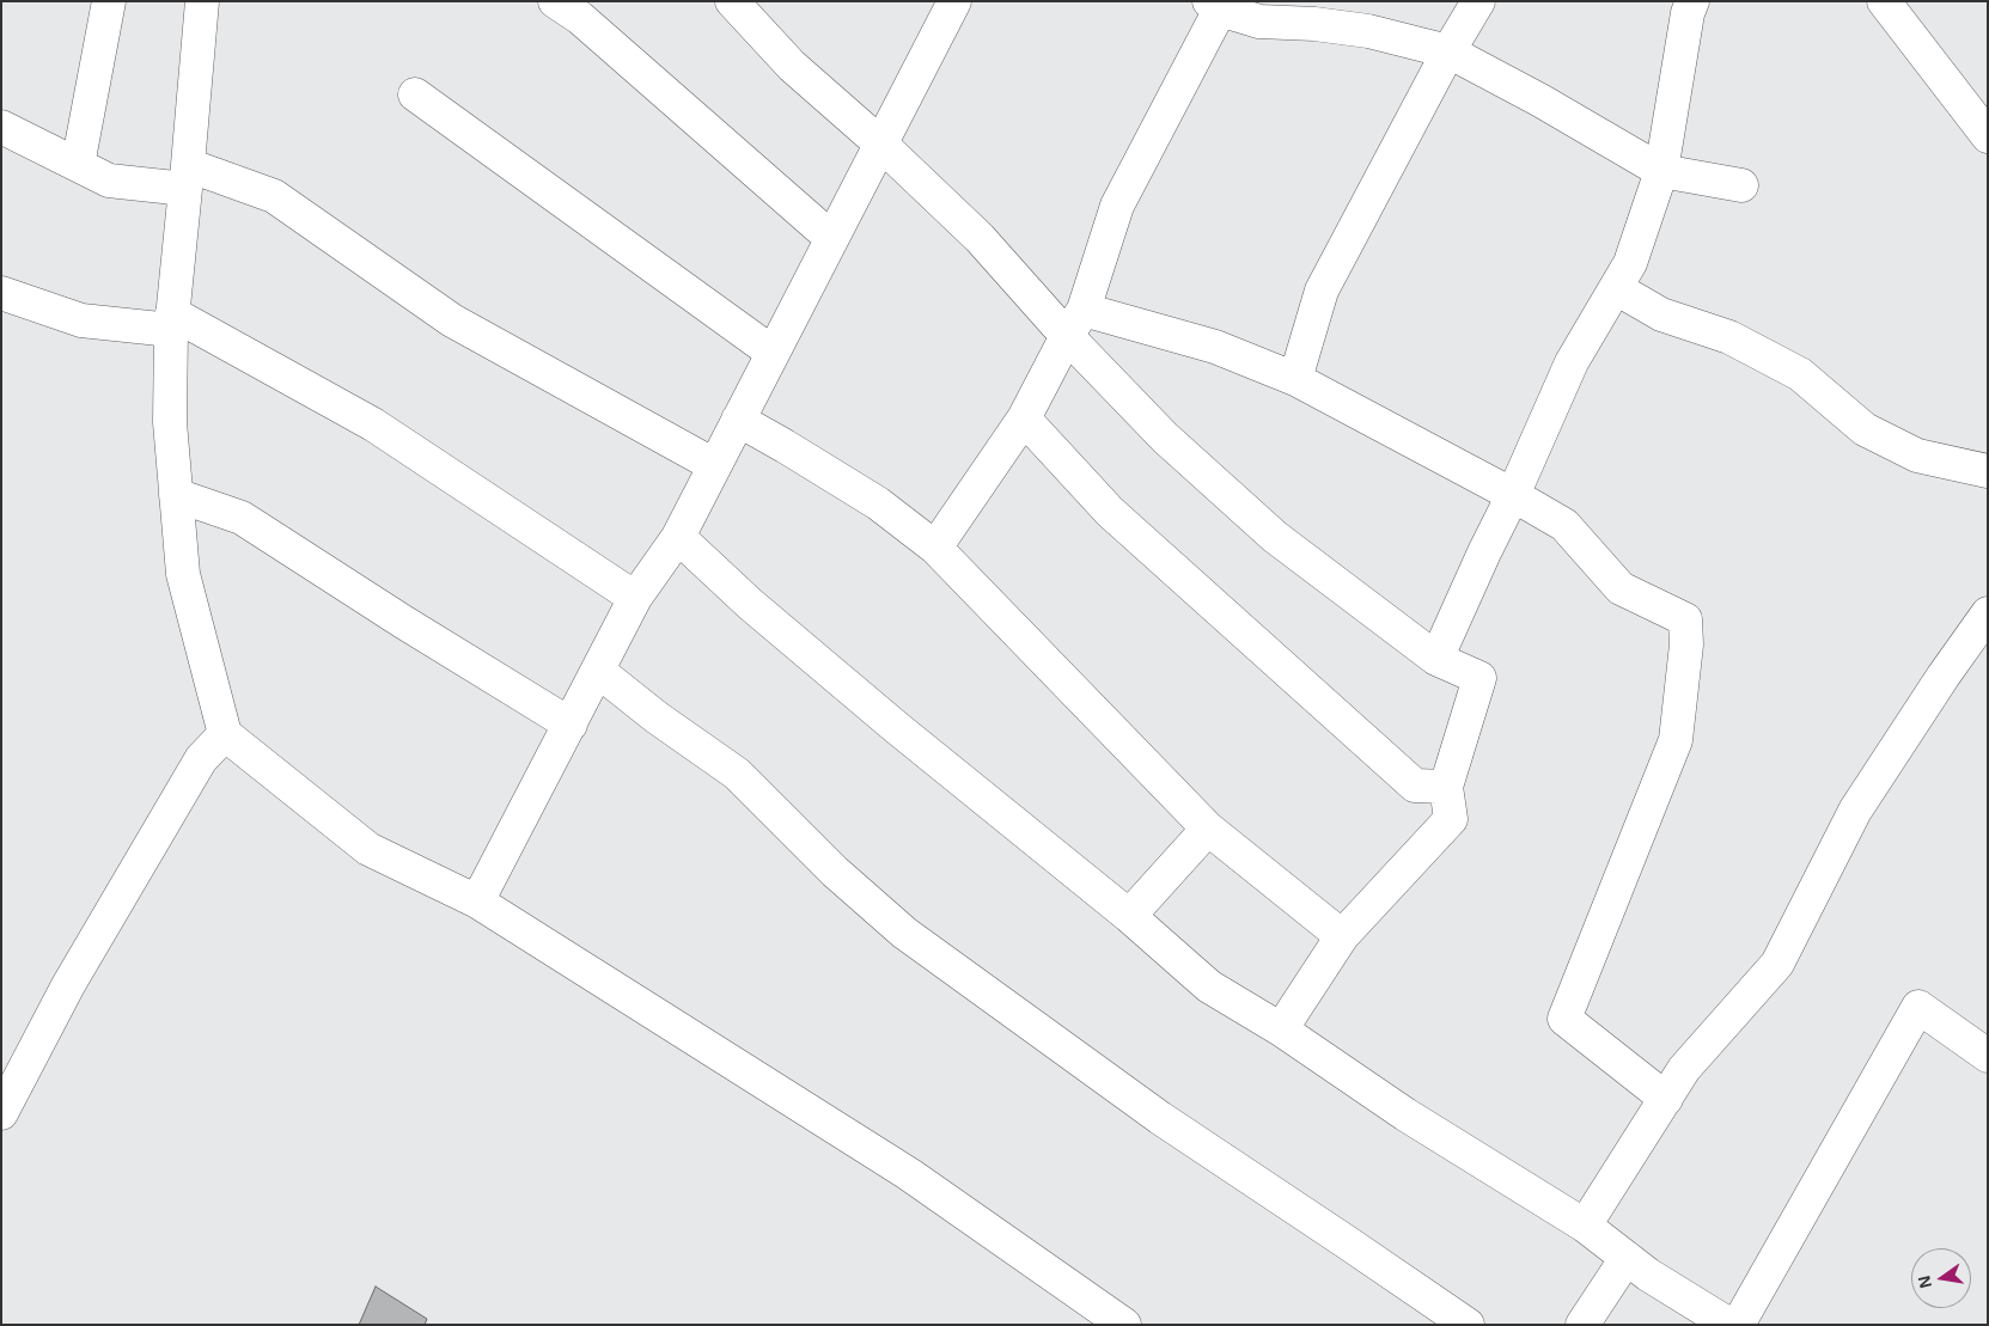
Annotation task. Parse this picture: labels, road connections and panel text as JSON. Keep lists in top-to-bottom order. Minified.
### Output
{"north":"left"}
